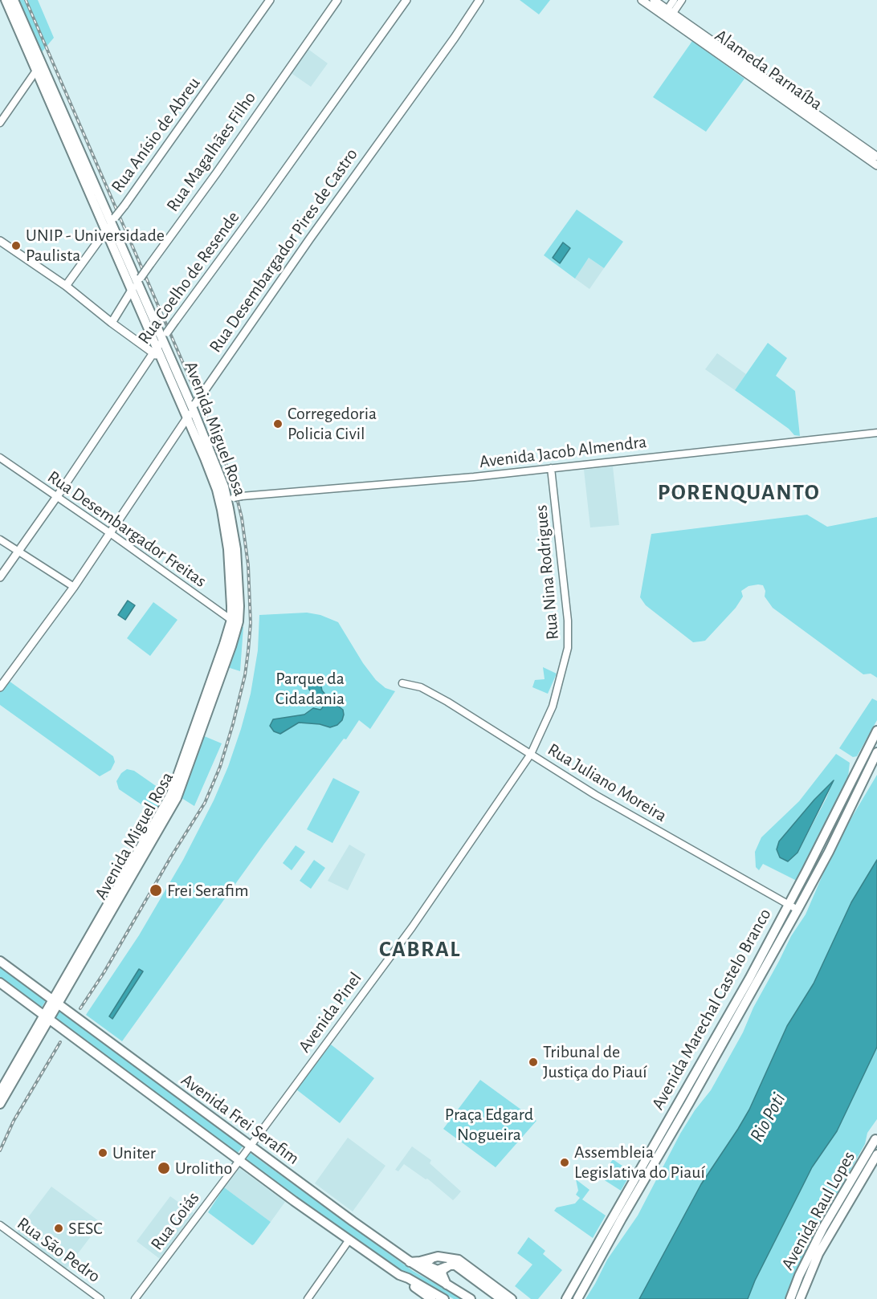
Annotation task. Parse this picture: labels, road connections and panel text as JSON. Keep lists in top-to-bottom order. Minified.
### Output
{"streets":{"main road":["Alameda Parnaíba","Rua Anísio de Abreu","Rua Magalhães Filho","Rua Desembargador Pires de Castro","Rua Coelho de Resende","Avenida Miguel Rosa","Avenida Marechal Castelo Branco","Avenida Frei Serafim","Avenida Raul Lopes"],"street":["Avenida Jacob Almendra","Rua Desembargador Freitas","Rua Nina Rodrigues","Rua Juliano Moreira","Avenida Pinel","Rua Goiás","Rua São Pedro"]},"crossings":[["Rua Anísio de Abreu","Avenida Miguel Rosa"],["Rua Magalhães Filho","Avenida Miguel Rosa"],["Rua Desembargador Pires de Castro","Avenida Miguel Rosa"],["Rua Desembargador Pires de Castro","Rua Desembargador Freitas"],["Rua Coelho de Resende","Avenida Miguel Rosa"],["Rua Coelho de Resende","Rua Desembargador Freitas"],["Avenida Miguel Rosa","Avenida Jacob Almendra"],["Avenida Miguel Rosa","Rua Desembargador Freitas"],["Avenida Miguel Rosa","Avenida Frei Serafim"],["Avenida Jacob Almendra","Rua Nina Rodrigues"],["Rua Nina Rodrigues","Rua Juliano Moreira"],["Rua Nina Rodrigues","Avenida Pinel"],["Rua Juliano Moreira","Avenida Marechal Castelo Branco"],["Rua Juliano Moreira","Avenida Pinel"],["Avenida Pinel","Avenida Frei Serafim"],["Avenida Pinel","Rua Goiás"],["Avenida Frei Serafim","Rua Goiás"]],"districts":["PORENQUANTO","CABRAL"],"water":["Rio Poti"],"parks":["Parque da Cidadania","Praça Edgard Nogueira"],"places":["UNIP - Universidade Paulista","Corregedoria Policia Civil","Frei Serafim","Tribunal de Justiça do Piauí","Uniter","Assembleia Legislativa do Piauí","Urolitho","SESC"]}
